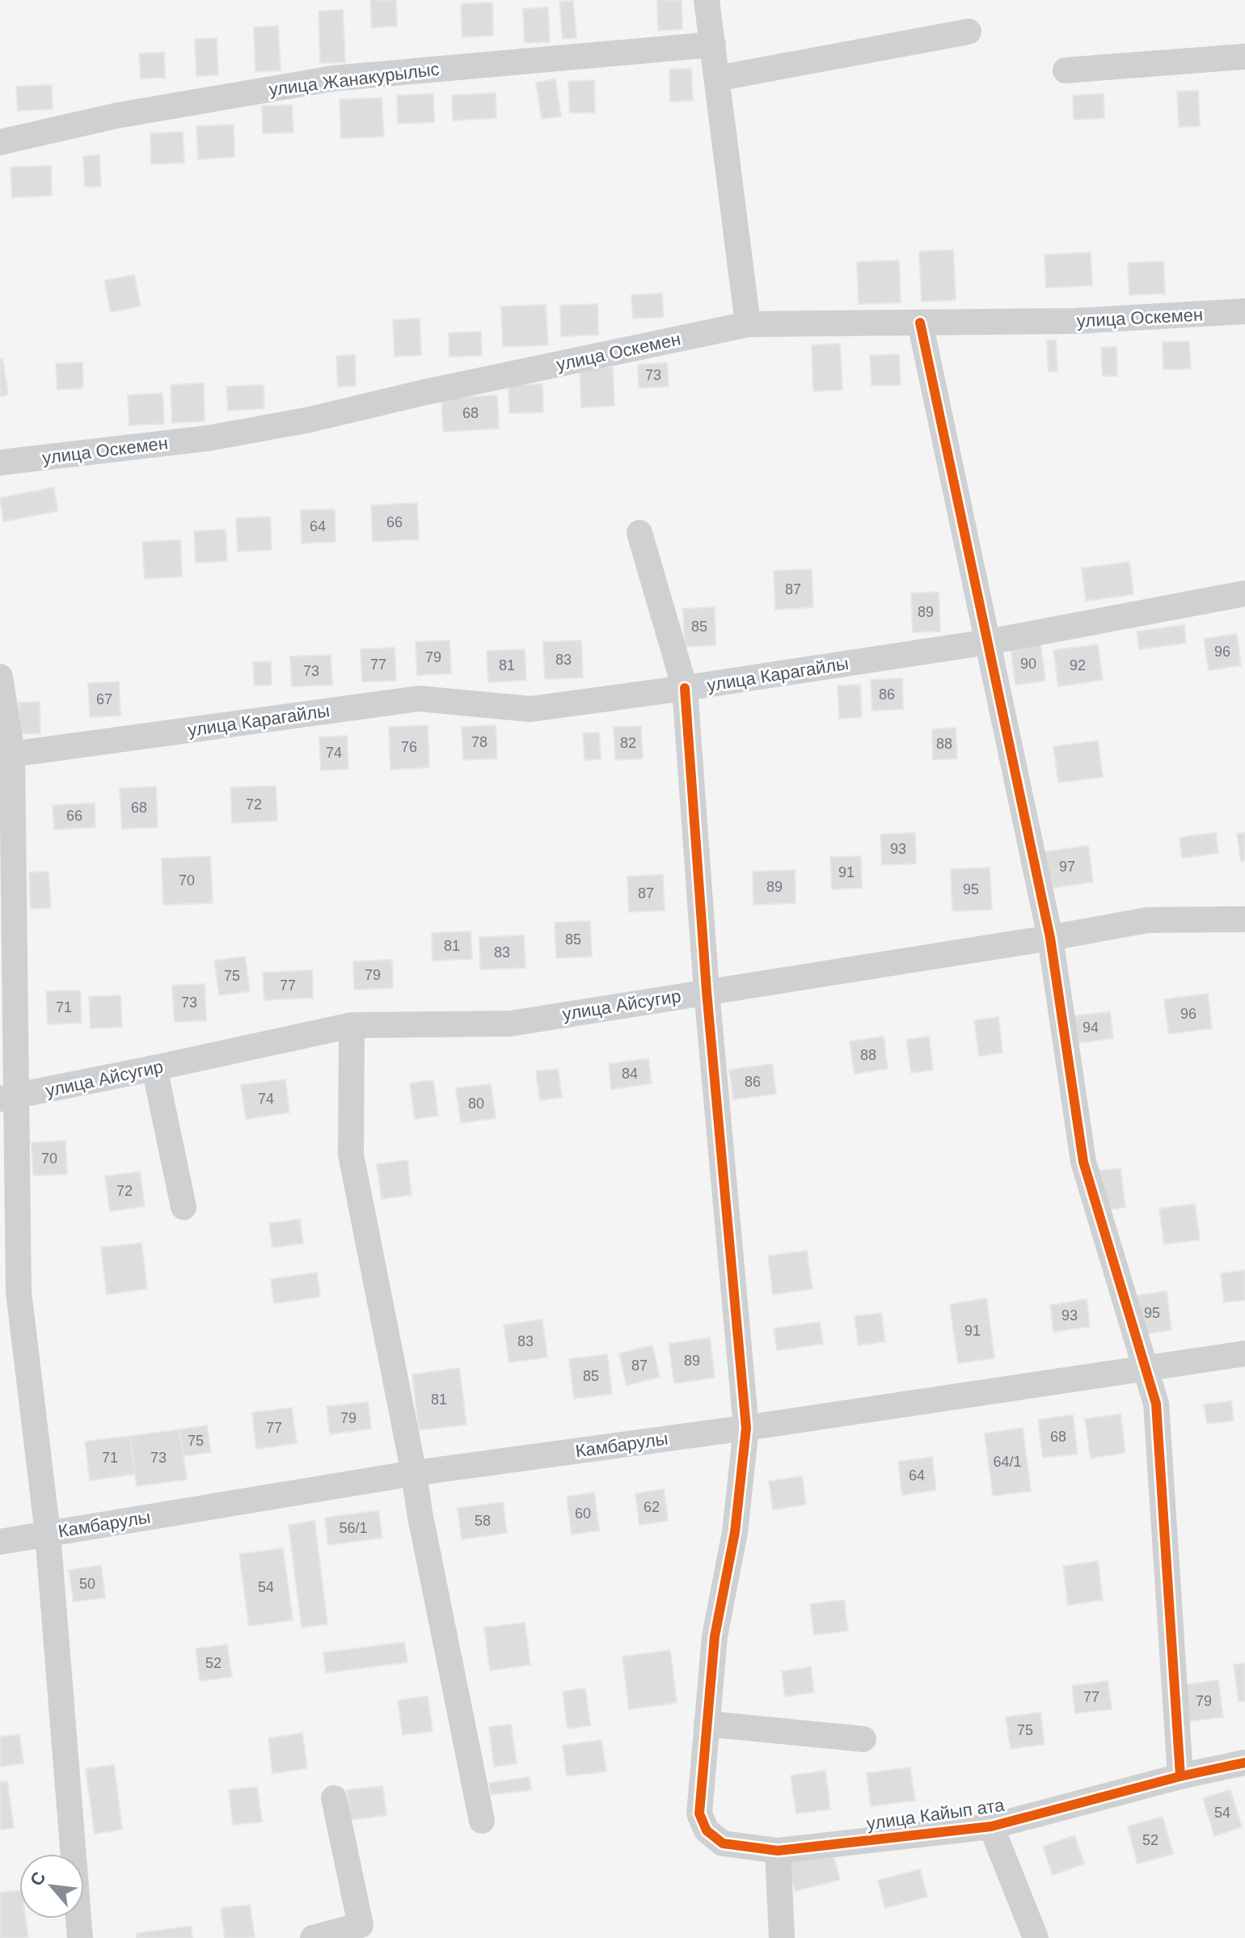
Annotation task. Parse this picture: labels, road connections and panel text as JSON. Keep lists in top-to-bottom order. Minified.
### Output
{"streets":{"street":["улица Жанакурылыс","улица Оскемен","улица Карагайлы","улица Айсугир","Камбарулы","улица Кайып ата"]},"house_numbers":["73","68","66","64","87","89","85","96","79","83","90","77","81","92","73","86","67","78","82","88","76","74","72","68","66","93","97","91","70","89","95","87","85","81","83","79","75","77","73","71","96","94","88","84","86","74","80","70","72","95","93","91","83","89","87","85","81","79","77","68","75","71","73","64/1","64","62","60","58","56/1","50","54","52","77","79","75","54","52"],"north":"top left"}
